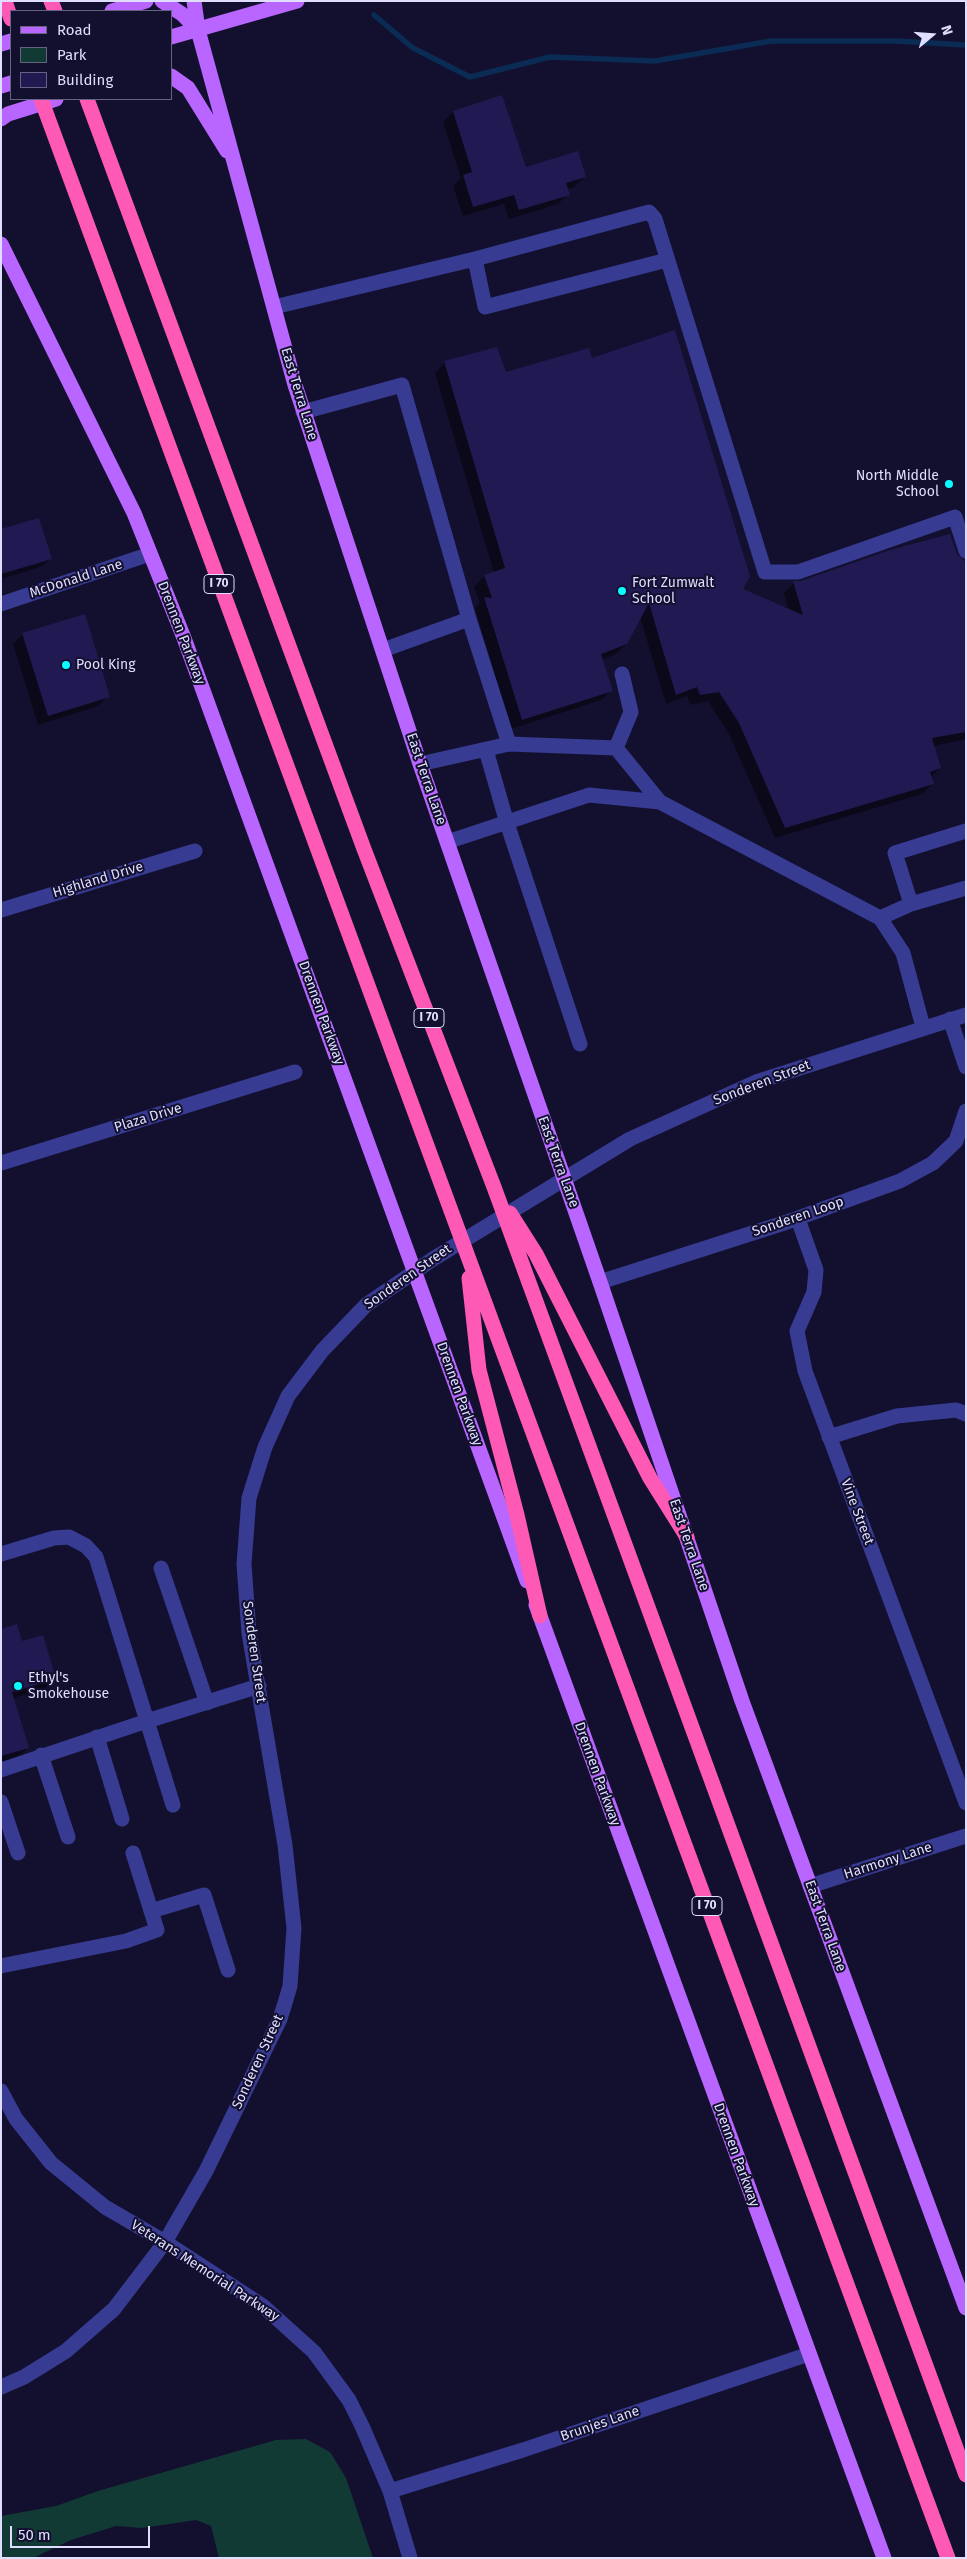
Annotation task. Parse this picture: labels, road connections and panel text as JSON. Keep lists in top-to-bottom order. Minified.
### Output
{"streets":{"highway":["I 70"],"main road":["East Terra Lane","Drennen Parkway"],"street":["McDonald Lane","Highland Drive","Sonderen Street","Plaza Drive","Sonderen Loop","Vine Street","Harmony Lane","Veterans Memorial Parkway","Brunjes Lane"]},"crossings":[["East Terra Lane","Sonderen Loop"],["East Terra Lane","Harmony Lane"],["McDonald Lane","Drennen Parkway"],["Drennen Parkway","Brunjes Lane"],["Sonderen Street","Veterans Memorial Parkway"],["Sonderen Loop","Vine Street"],["Veterans Memorial Parkway","Brunjes Lane"]],"places":["North Middle School","Fort Zumwalt School","Pool King","Ethyl's Smokehouse"],"legend":["Road","Park","Building"],"scale_bar":"50 m","north":"right"}
